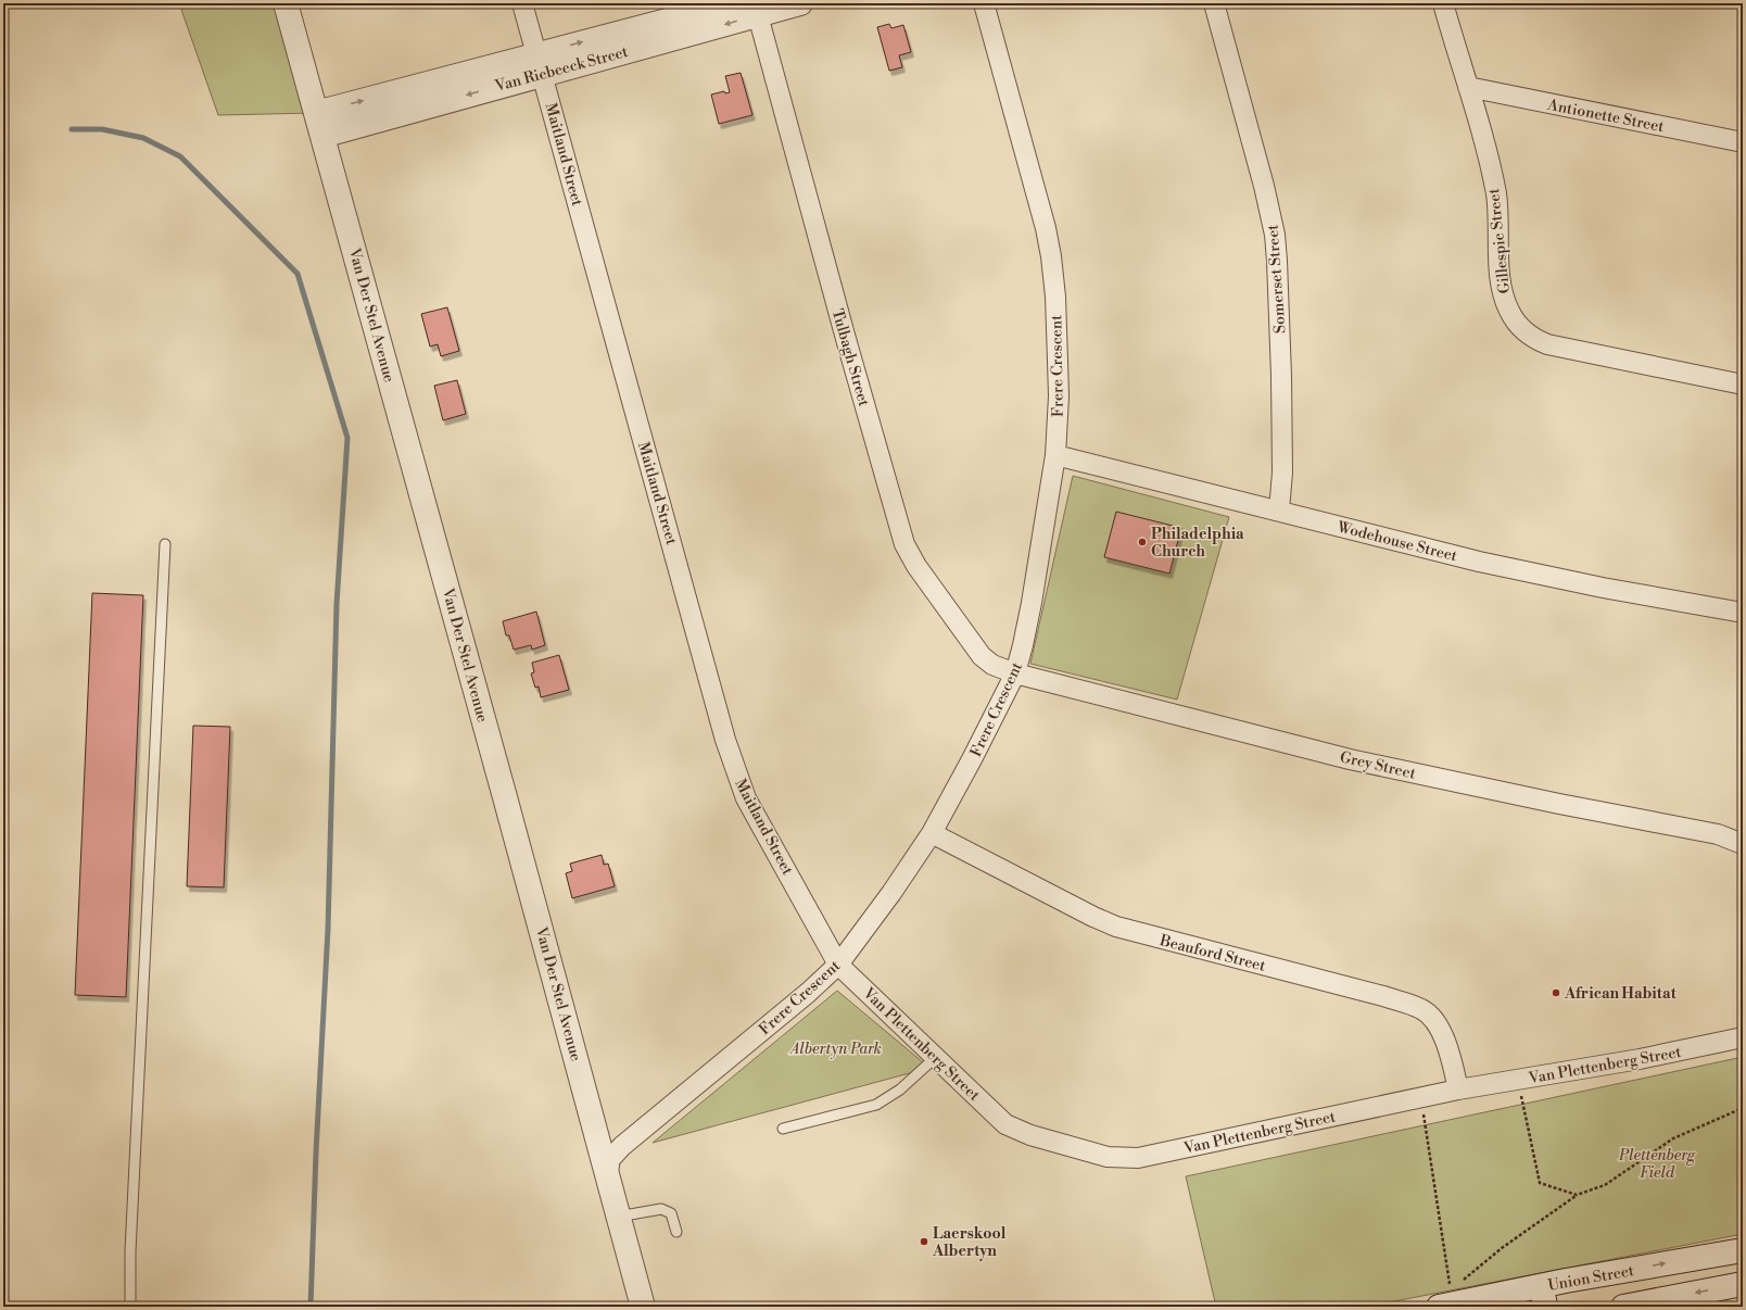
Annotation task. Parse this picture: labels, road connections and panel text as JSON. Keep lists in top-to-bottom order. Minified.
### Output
{"streets":{"street":["Van Riebeeck Street","Antionette Street","Maitland Street","Gillespie Street","Somerset Street","Van Der Stel Avenue","Tulbagh Street","Frere Crescent","Wodehouse Street","Grey Street","Beauford Street","Van Plettenberg Street","Union Street"]},"crossings":[["Van Riebeeck Street","Maitland Street"],["Van Riebeeck Street","Van Der Stel Avenue"],["Van Riebeeck Street","Tulbagh Street"],["Antionette Street","Gillespie Street"],["Maitland Street","Frere Crescent"],["Maitland Street","Van Plettenberg Street"],["Somerset Street","Wodehouse Street"],["Van Der Stel Avenue","Frere Crescent"],["Tulbagh Street","Frere Crescent"],["Tulbagh Street","Grey Street"],["Frere Crescent","Wodehouse Street"],["Frere Crescent","Grey Street"],["Frere Crescent","Beauford Street"],["Frere Crescent","Van Plettenberg Street"],["Beauford Street","Van Plettenberg Street"]],"parks":["Albertyn Park","Plettenberg Field"],"places":["Philadelphia Church","African Habitat","Laerskool Albertyn"]}
